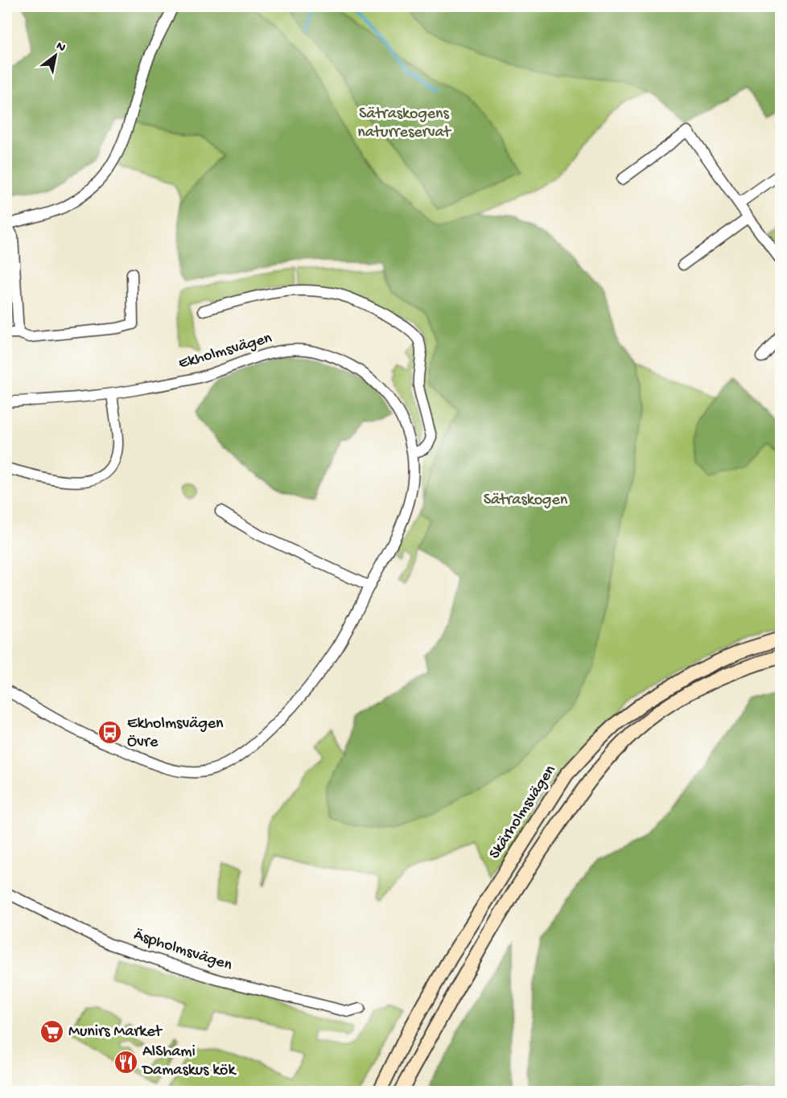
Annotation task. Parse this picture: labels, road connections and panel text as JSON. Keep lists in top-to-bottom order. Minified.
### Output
{"streets":{"main road":["Skärholmsvägen"],"street":["Ekholmsvägen","Äspholmsvägen"]},"parks":["Sätraskogens naturreservat","Sätraskogen"],"places":{"bus stop":["Ekholmsvägen Övre"],"supermarket":["Munirs Market"],"restaurant":["AlShami Damaskus kök"]},"north":"top right"}
